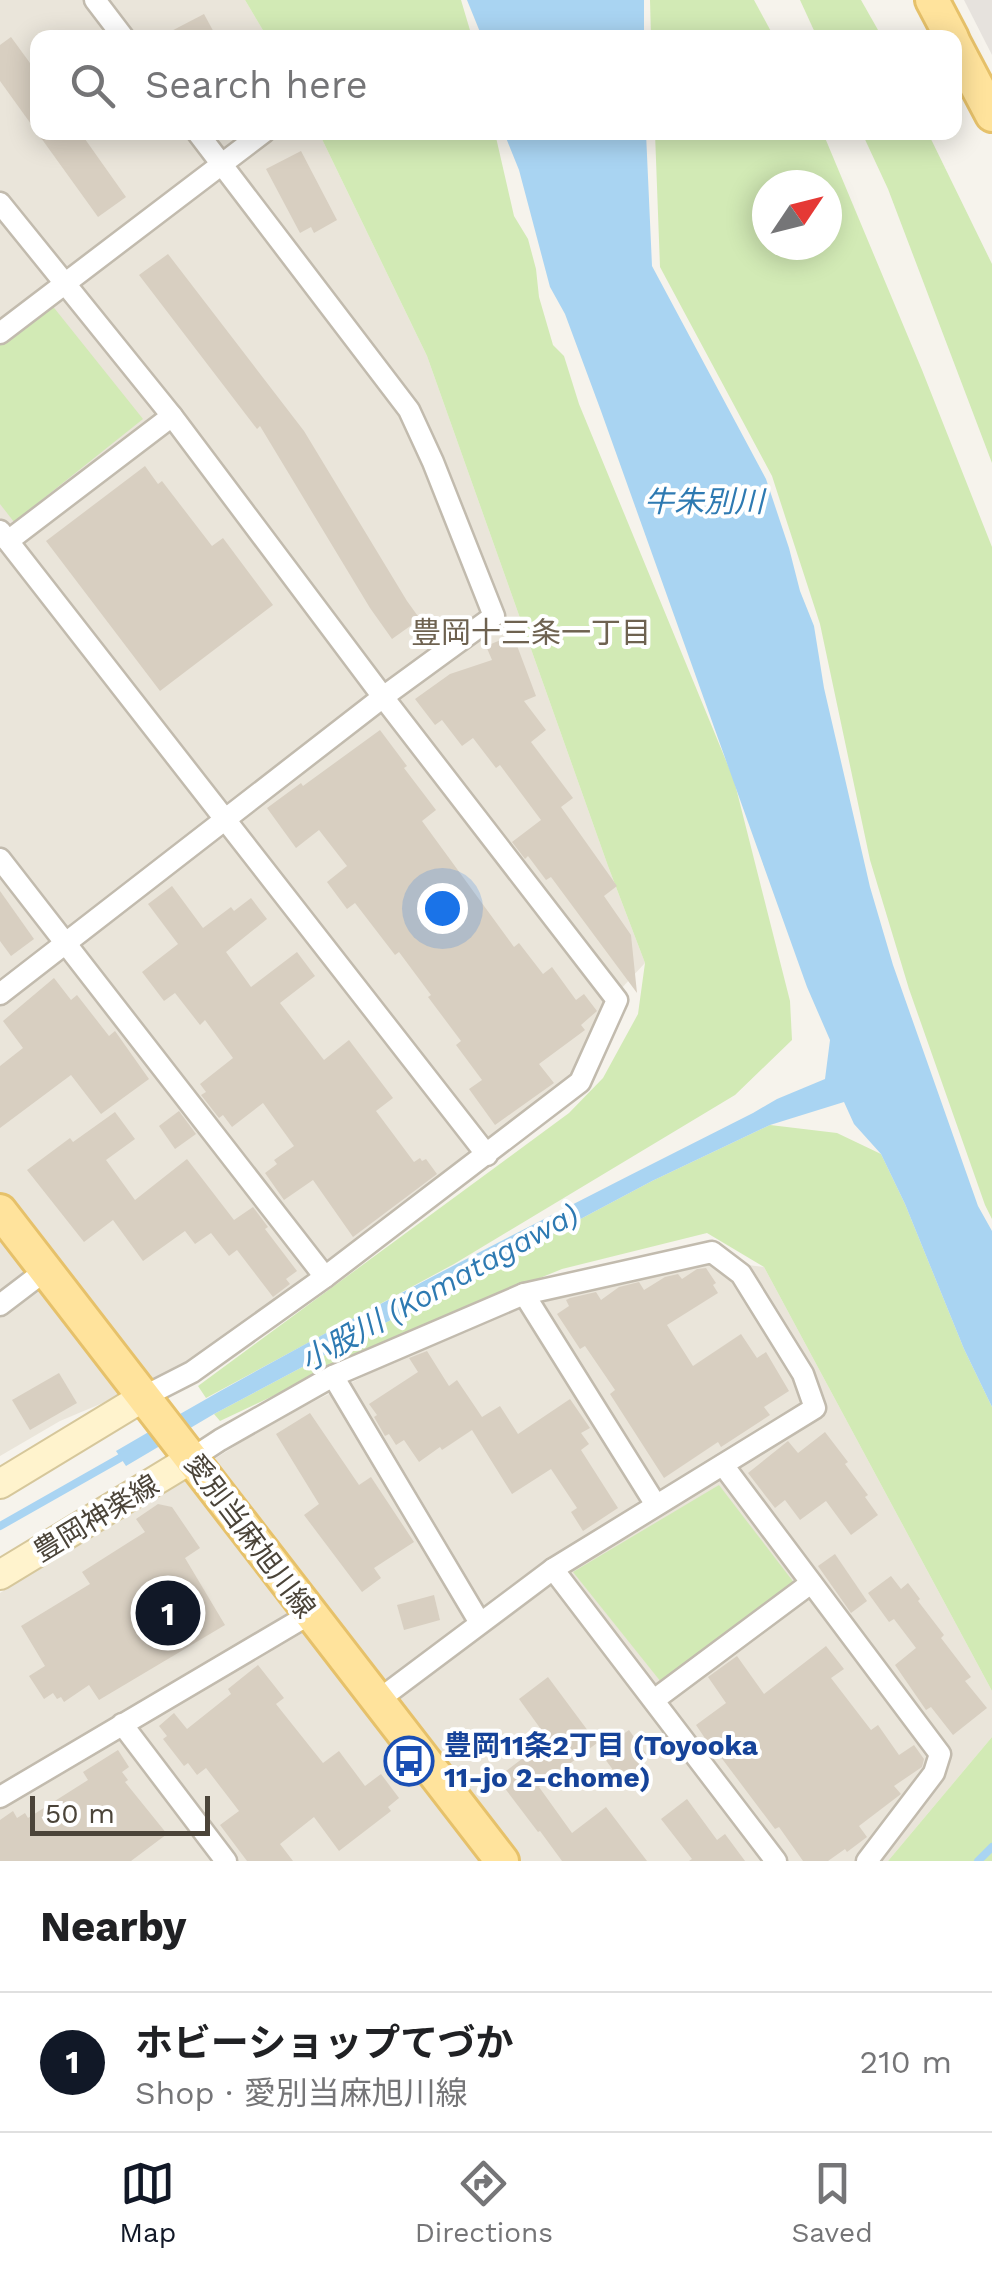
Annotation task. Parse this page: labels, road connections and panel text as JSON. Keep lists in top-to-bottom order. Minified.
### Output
{"streets":{"main road":["愛別当麻旭川線"],"street":["豊岡神楽線"]},"crossings":[["豊岡神楽線","愛別当麻旭川線"]],"districts":["豊岡十三条一丁目"],"water":["牛朱別川","小股川 (Komatagawa)"],"places":{"bus stop":["豊岡11条2丁目 (Toyooka 11-jo 2-chome)"]},"scale_bar":"50 m","north":"top right","page":{"search":"Search here","pins":"1","scale":"50 m","heading":"Nearby","list":[{"mark":"1","name":"ホビーショップてづか","note":"Shop · 愛別当麻旭川線","value":"210 m"}],"nav":["Map","Directions","Saved"]}}
